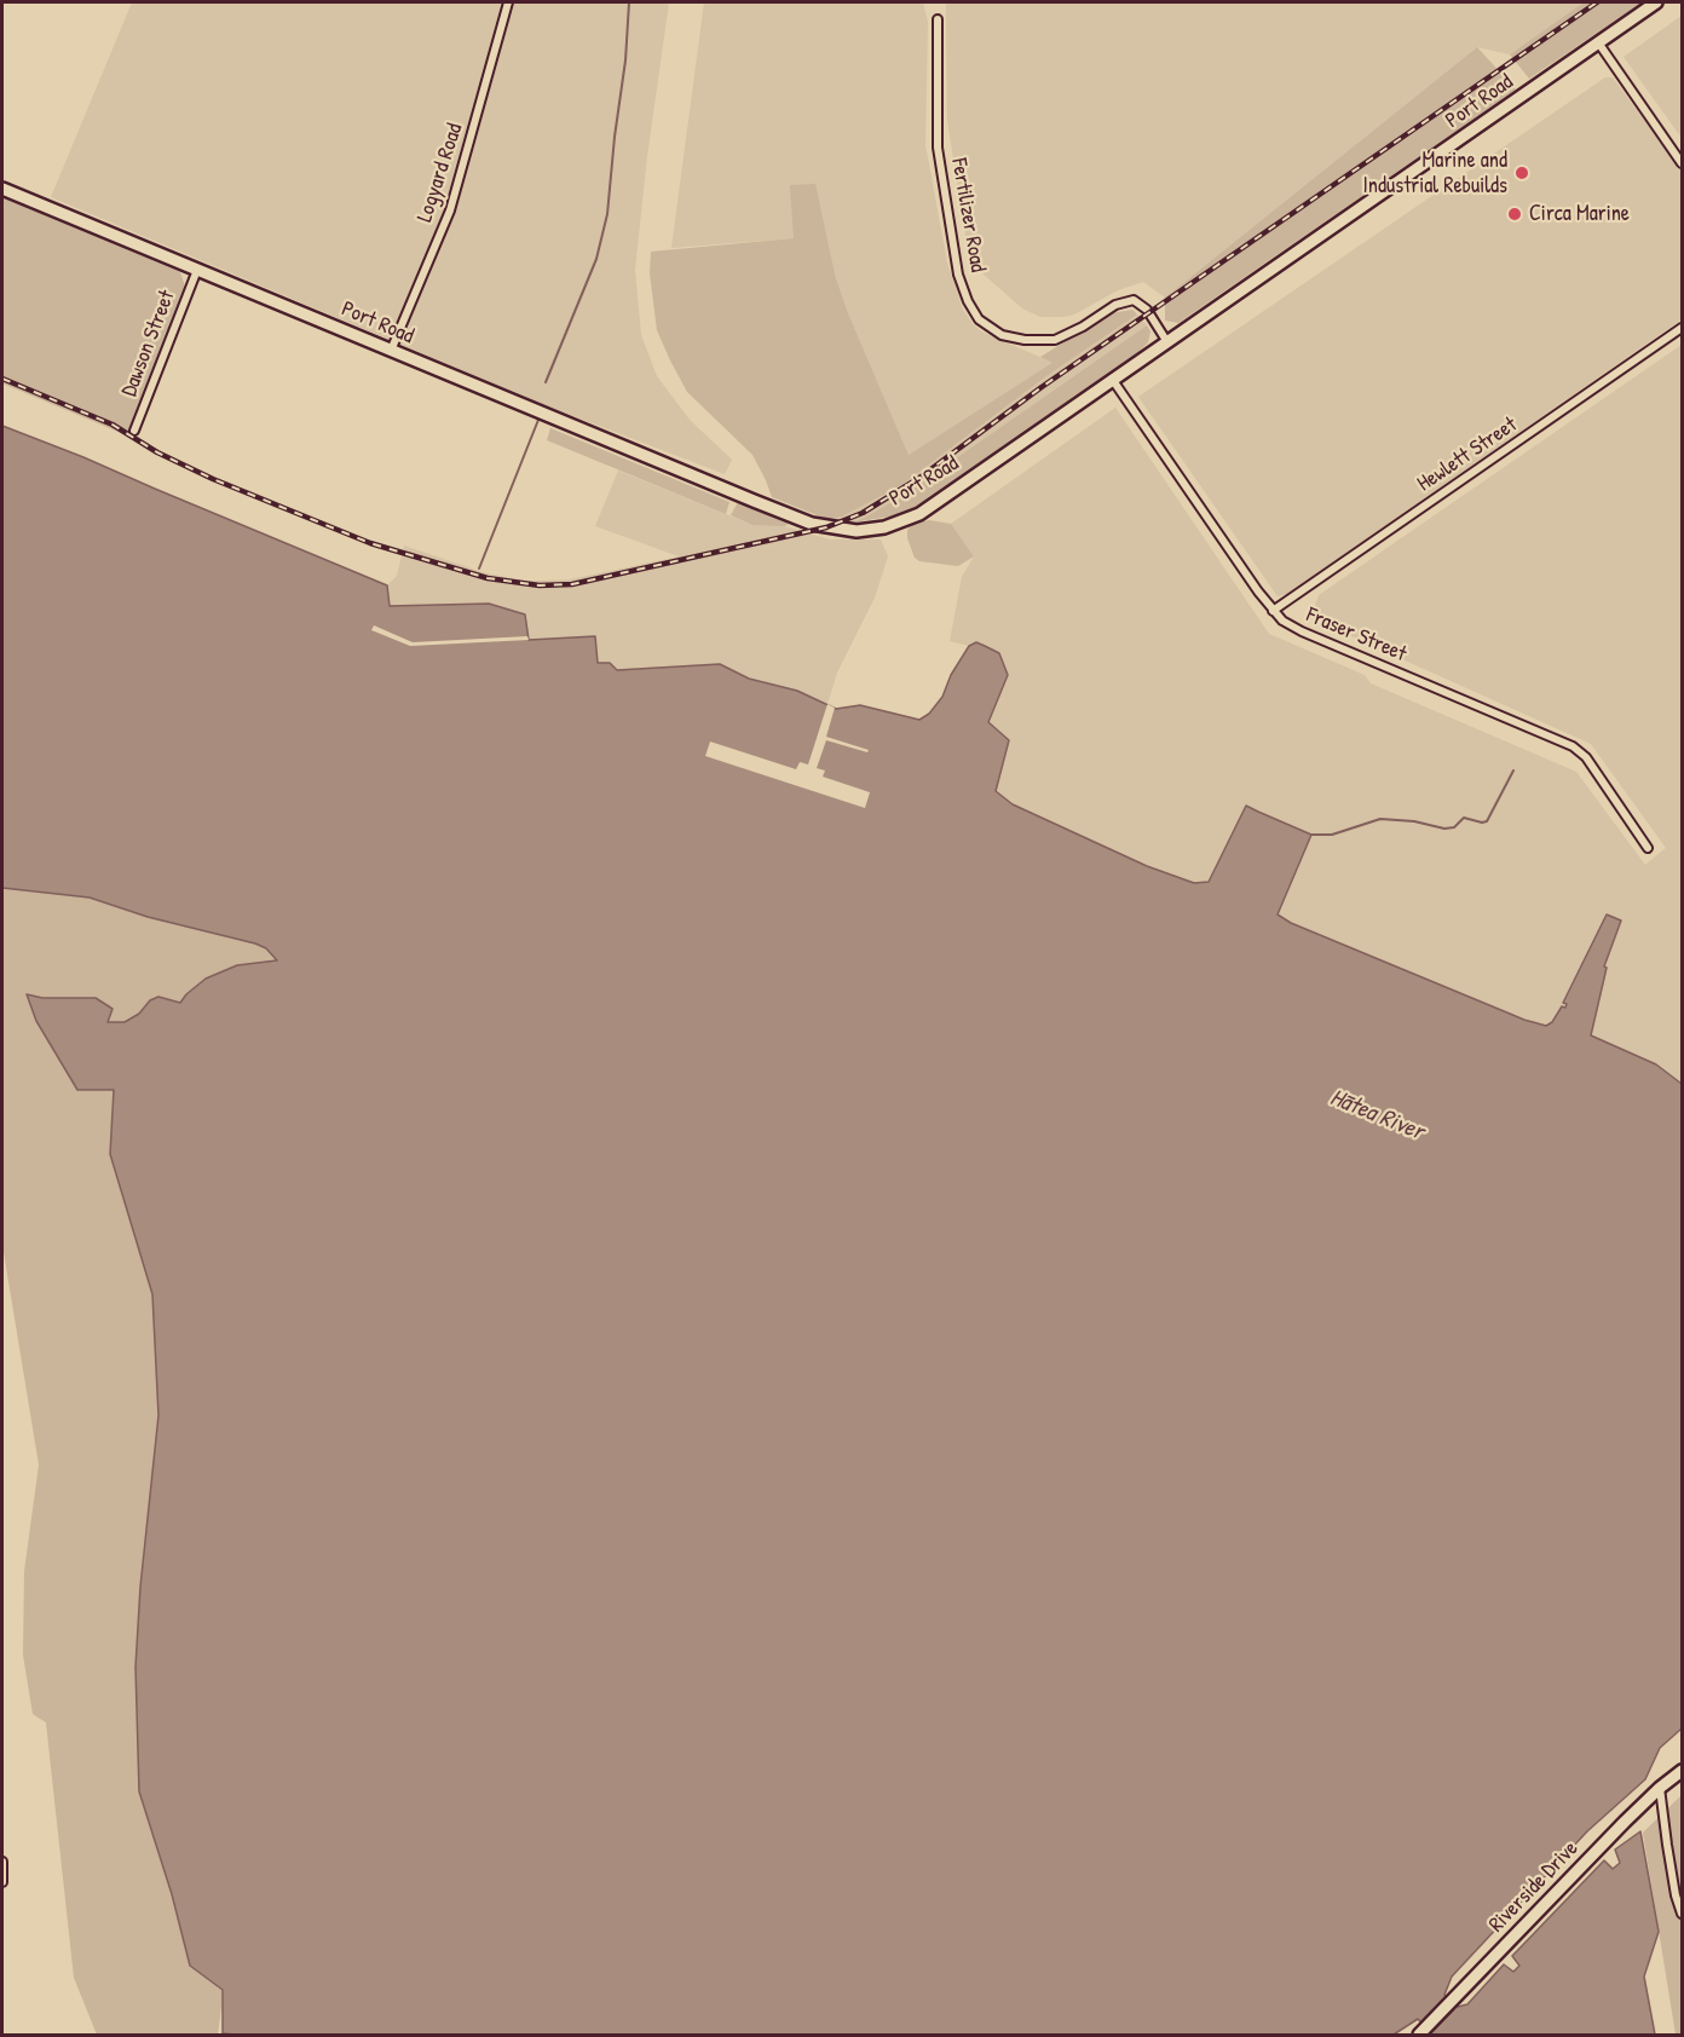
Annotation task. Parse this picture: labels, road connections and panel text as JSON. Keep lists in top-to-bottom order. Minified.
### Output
{"streets":{"main road":["Port Road","Riverside Drive"],"street":["Logyard Road","Fertilizer Road","Dawson Street","Hewlett Street","Fraser Street"]},"crossings":[["Port Road","Logyard Road"],["Port Road","Fertilizer Road"],["Port Road","Dawson Street"],["Port Road","Fraser Street"],["Hewlett Street","Fraser Street"]],"water":["Hātea River"],"places":["Marine and Industrial Rebuilds","Circa Marine"]}
